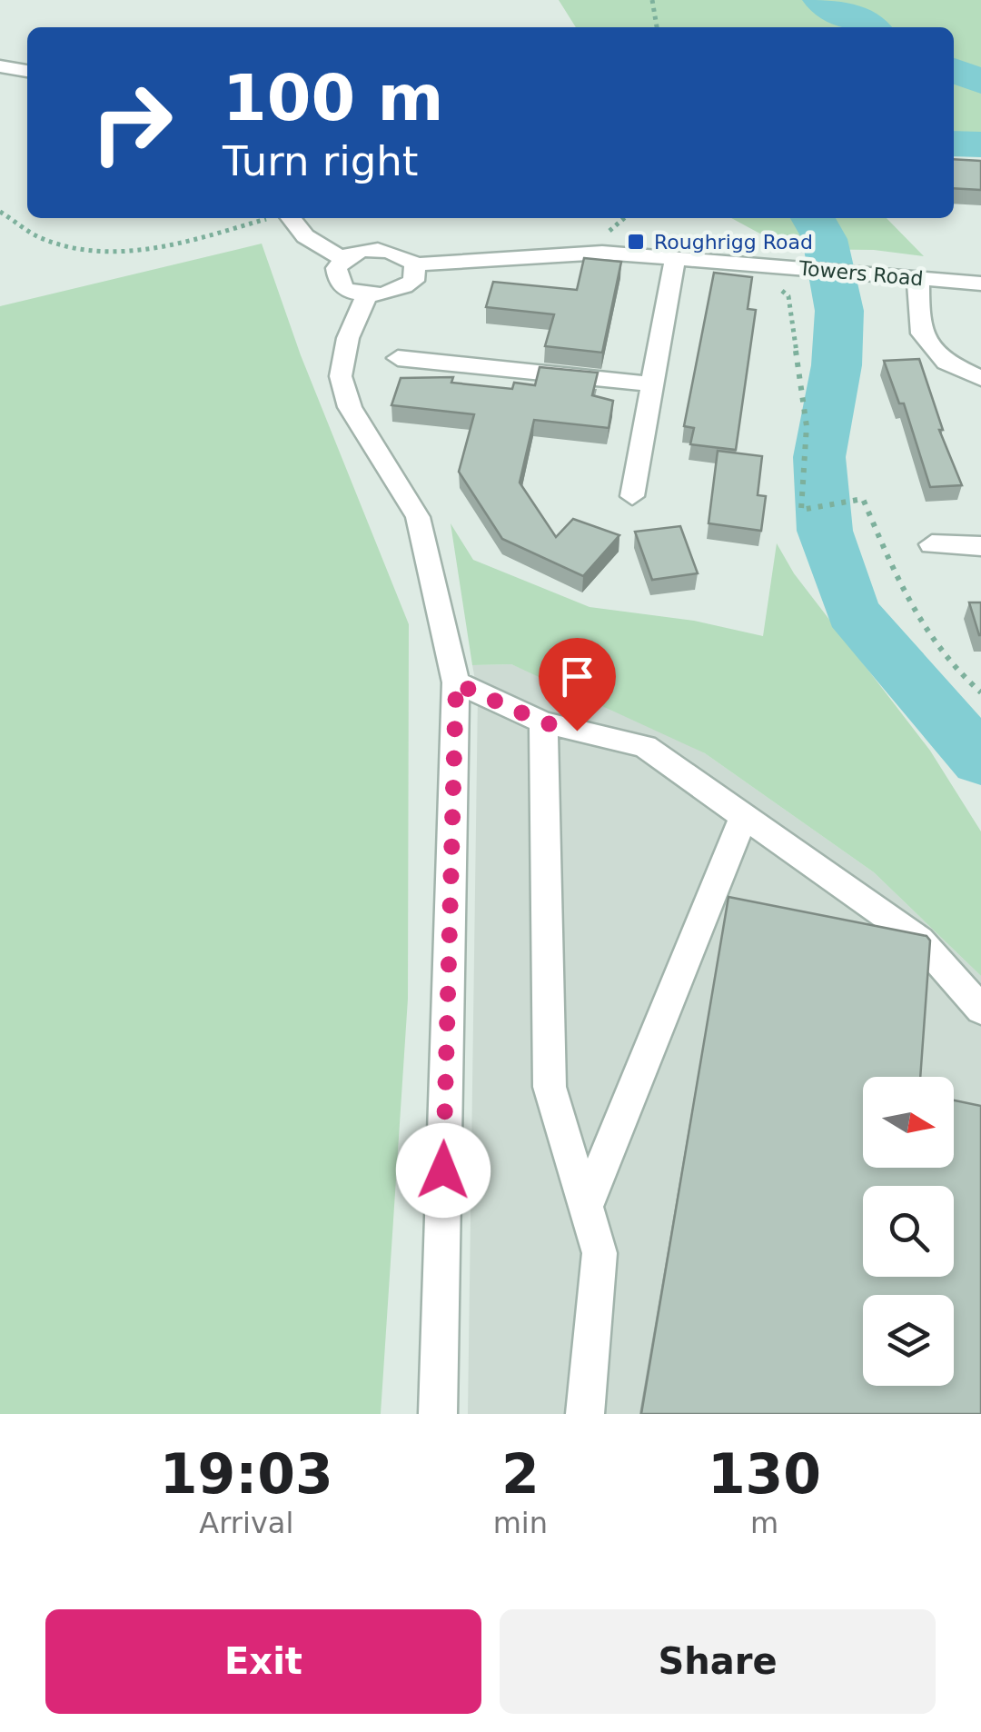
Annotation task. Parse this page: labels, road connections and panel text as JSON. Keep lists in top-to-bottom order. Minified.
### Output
{"streets":{"street":["Towers Road"]},"places":{"transit":["Roughrigg Road"]},"north":"right","page":{"turn":["100 m","Turn right"],"eta":["19:03","Arrival","2","min","130","m"],"buttons":["Exit","Share"]}}
